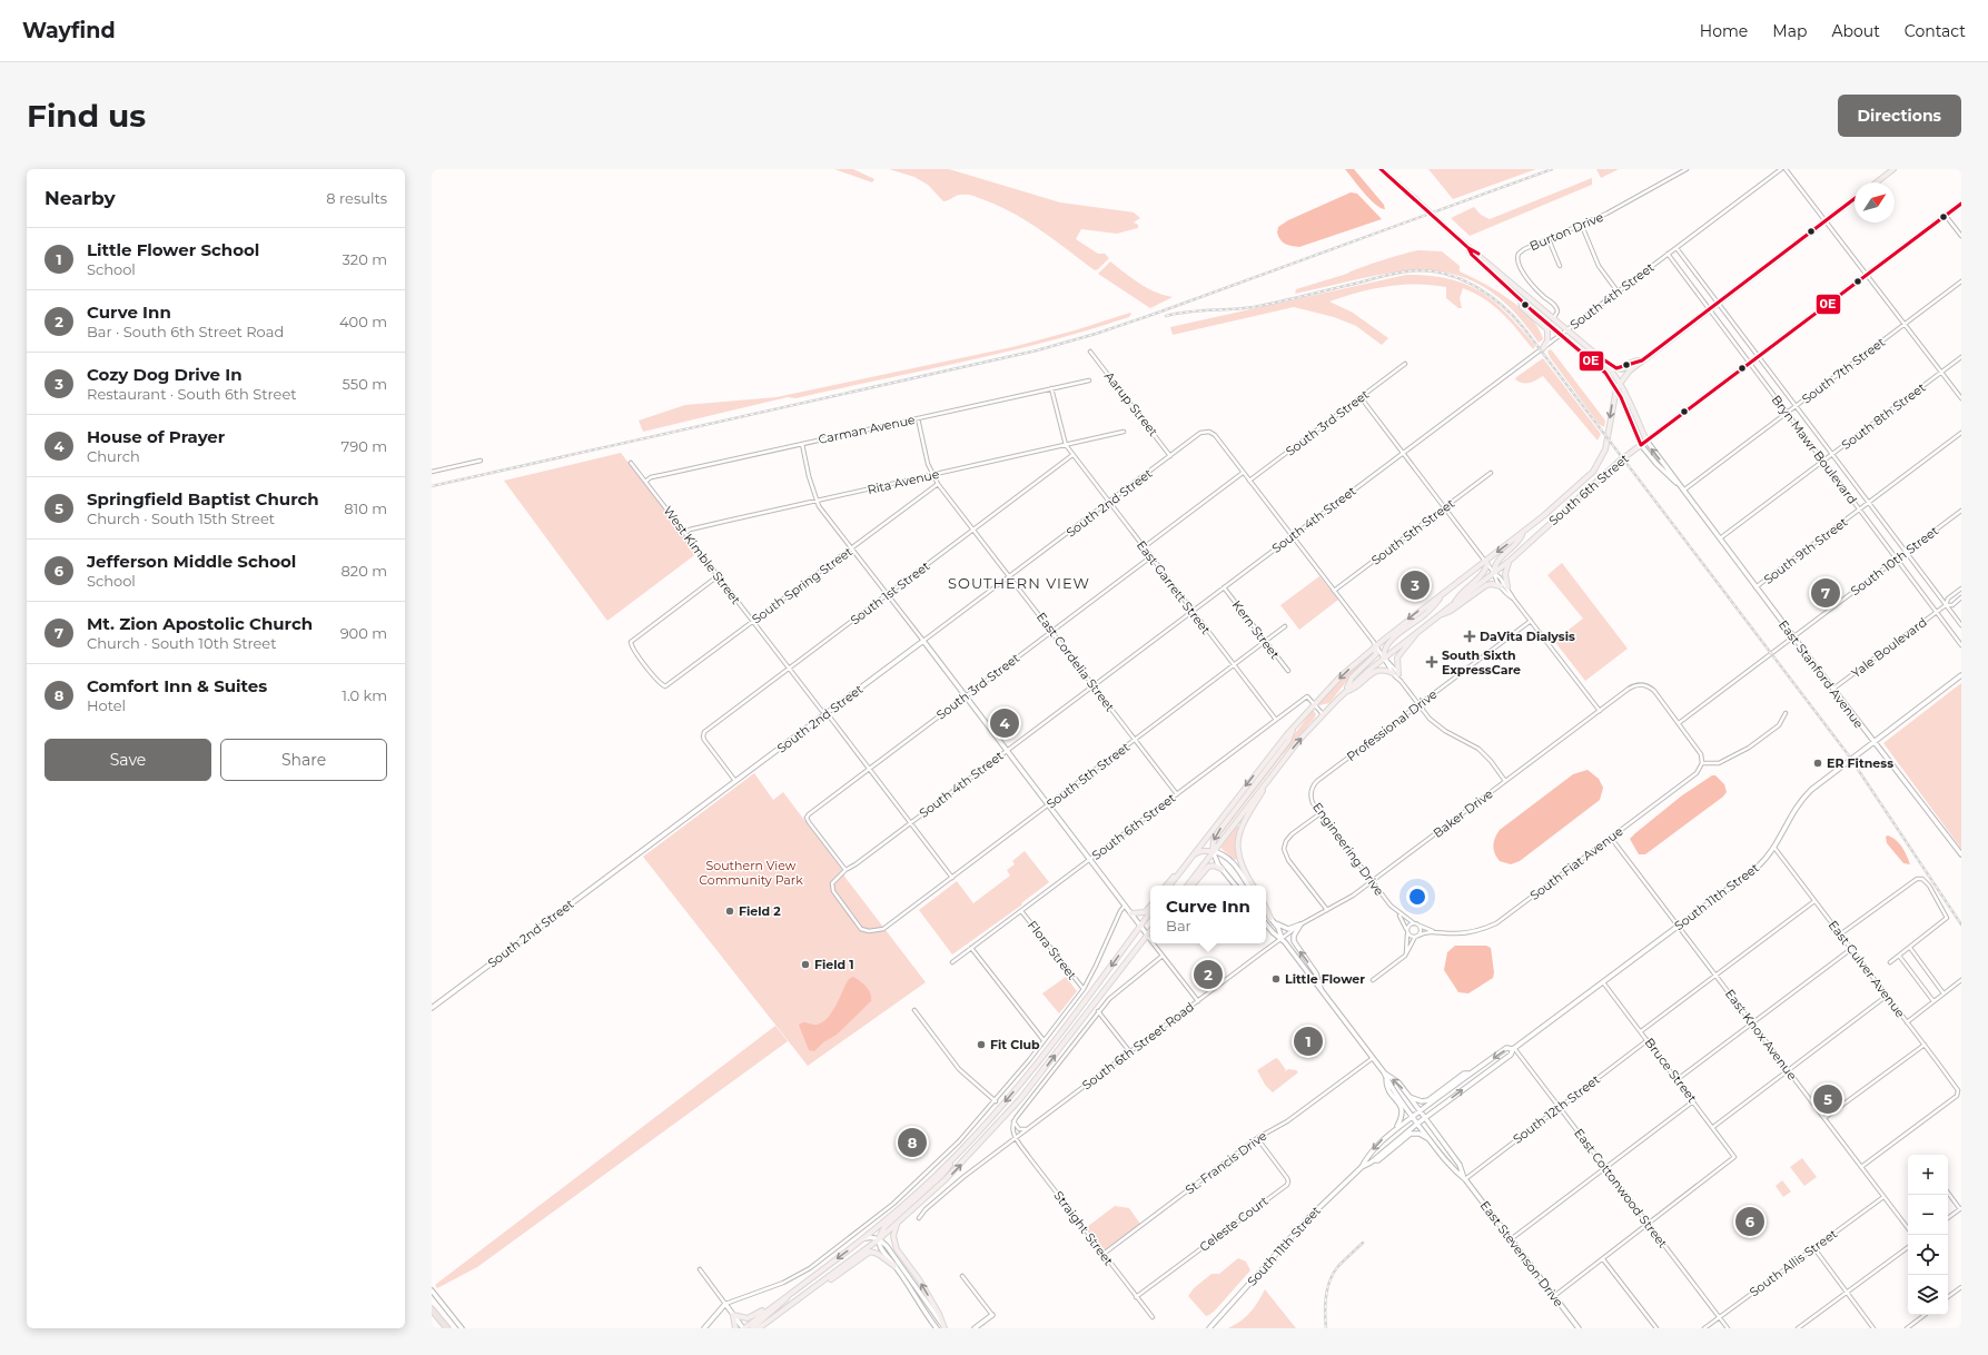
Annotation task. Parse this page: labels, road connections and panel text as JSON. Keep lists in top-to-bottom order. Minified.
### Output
{"streets":{"main road":["South 6th Street","East Stanford Avenue"],"street":["Burton Drive","South 4th Street","South 7th Street","Aarup Street","South 8th Street","South 3rd Street","Carman Avenue","Bryn Mawr Boulevard","Rita Avenue","South 2nd Street","South 5th Street","South 9th Street","West Kimble Street","South 10th Street","South Spring Street","East Garrett Street","South 1st Street","Kern Street","Yale Boulevard","East Cordelia Street","Professional Drive","Baker Drive","Engineering Drive","South Fiat Avenue","South 11th Street","Flora Street","East Culver Avenue","East Knox Avenue","South 6th Street Road","Bruce Street","South 12th Street","St. Francis Drive","East Cottonwood Street","Celeste Court","Straight Street","East Stevenson Drive","South Allis Street"]},"crossings":[["Burton Drive","East Stanford Avenue"],["South 4th Street","South 3rd Street"],["South 4th Street","Bryn Mawr Boulevard"],["South 4th Street","South 5th Street"],["South 4th Street","West Kimble Street"],["South 4th Street","East Garrett Street"],["South 4th Street","Kern Street"],["South 4th Street","East Cordelia Street"],["South 4th Street","East Stanford Avenue"],["South 7th Street","Bryn Mawr Boulevard"],["South 7th Street","East Stanford Avenue"],["Aarup Street","South 2nd Street"],["South 8th Street","Bryn Mawr Boulevard"],["South 8th Street","East Stanford Avenue"],["South 3rd Street","South 5th Street"],["South 3rd Street","West Kimble Street"],["South 3rd Street","East Garrett Street"],["South 3rd Street","East Cordelia Street"],["Carman Avenue","West Kimble Street"],["Carman Avenue","East Garrett Street"],["Carman Avenue","East Cordelia Street"],["Bryn Mawr Boulevard","South 6th Street"],["Bryn Mawr Boulevard","South 9th Street"],["Bryn Mawr Boulevard","South 10th Street"],["Bryn Mawr Boulevard","Yale Boulevard"],["Rita Avenue","West Kimble Street"],["Rita Avenue","East Garrett Street"],["Rita Avenue","East Cordelia Street"],["South 6th Street","East Garrett Street"],["South 6th Street","East Cordelia Street"],["South 6th Street","East Stanford Avenue"],["South 6th Street","Flora Street"],["South 2nd Street","West Kimble Street"],["South 2nd Street","East Garrett Street"],["South 2nd Street","South 1st Street"],["South 2nd Street","East Cordelia Street"],["South 5th Street","West Kimble Street"],["South 5th Street","East Garrett Street"],["South 5th Street","Kern Street"],["South 5th Street","East Cordelia Street"],["South 9th Street","East Stanford Avenue"],["West Kimble Street","South Spring Street"],["West Kimble Street","South 1st Street"],["South 10th Street","East Stanford Avenue"],["South 10th Street","Baker Drive"],["South Spring Street","East Cordelia Street"],["East Garrett Street","South 1st Street"],["South 1st Street","East Cordelia Street"],["Yale Boulevard","East Stanford Avenue"],["East Stanford Avenue","South 11th Street"],["Professional Drive","Engineering Drive"],["Baker Drive","Engineering Drive"],["Baker Drive","South 6th Street Road"],["Baker Drive","East Stevenson Drive"],["South Fiat Avenue","East Knox Avenue"],["South 11th Street","East Culver Avenue"],["South 11th Street","East Knox Avenue"],["South 11th Street","Bruce Street"],["South 11th Street","East Cottonwood Street"],["South 11th Street","East Stevenson Drive"],["East Culver Avenue","East Knox Avenue"],["East Knox Avenue","South Allis Street"],["South 6th Street Road","Straight Street"],["South 6th Street Road","East Stevenson Drive"],["Bruce Street","South 12th Street"],["Bruce Street","East Cottonwood Street"],["South 12th Street","East Cottonwood Street"],["South 12th Street","East Stevenson Drive"],["St. Francis Drive","Celeste Court"],["St. Francis Drive","Straight Street"],["St. Francis Drive","East Stevenson Drive"],["East Cottonwood Street","South Allis Street"],["Celeste Court","Straight Street"]],"districts":["SOUTHERN VIEW"],"parks":["Southern View Community Park"],"places":{"health":["DaVita Dialysis","South Sixth ExpressCare"],"other":["ER Fitness","Field 2","Field 1","Little Flower","Fit Club"]},"lines":["transit line 0E"],"north":"top right","page":{"header":"Wayfind","nav":["Home","Map","About","Contact"],"buttons":["Directions",["Save","Share"]],"title":"Find us","heading":["Nearby","8 results"],"list":[{"mark":"1","name":"Little Flower School","note":"School","value":"320 m"},{"mark":"2","name":"Curve Inn","note":"Bar · South 6th Street Road","value":"400 m"},{"mark":"3","name":"Cozy Dog Drive In","note":"Restaurant · South 6th Street","value":"550 m"},{"mark":"4","name":"House of Prayer","note":"Church","value":"790 m"},{"mark":"5","name":"Springfield Baptist Church","note":"Church · South 15th Street","value":"810 m"},{"mark":"6","name":"Jefferson Middle School","note":"School","value":"820 m"},{"mark":"7","name":"Mt. Zion Apostolic Church","note":"Church · South 10th Street","value":"900 m"},{"mark":"8","name":"Comfort Inn & Suites","note":"Hotel","value":"1.0 km"}],"pins":["3","7","4","2","1","5","8","6"],"popup":["Curve Inn","Bar"],"map_buttons":["+","−"]}}
